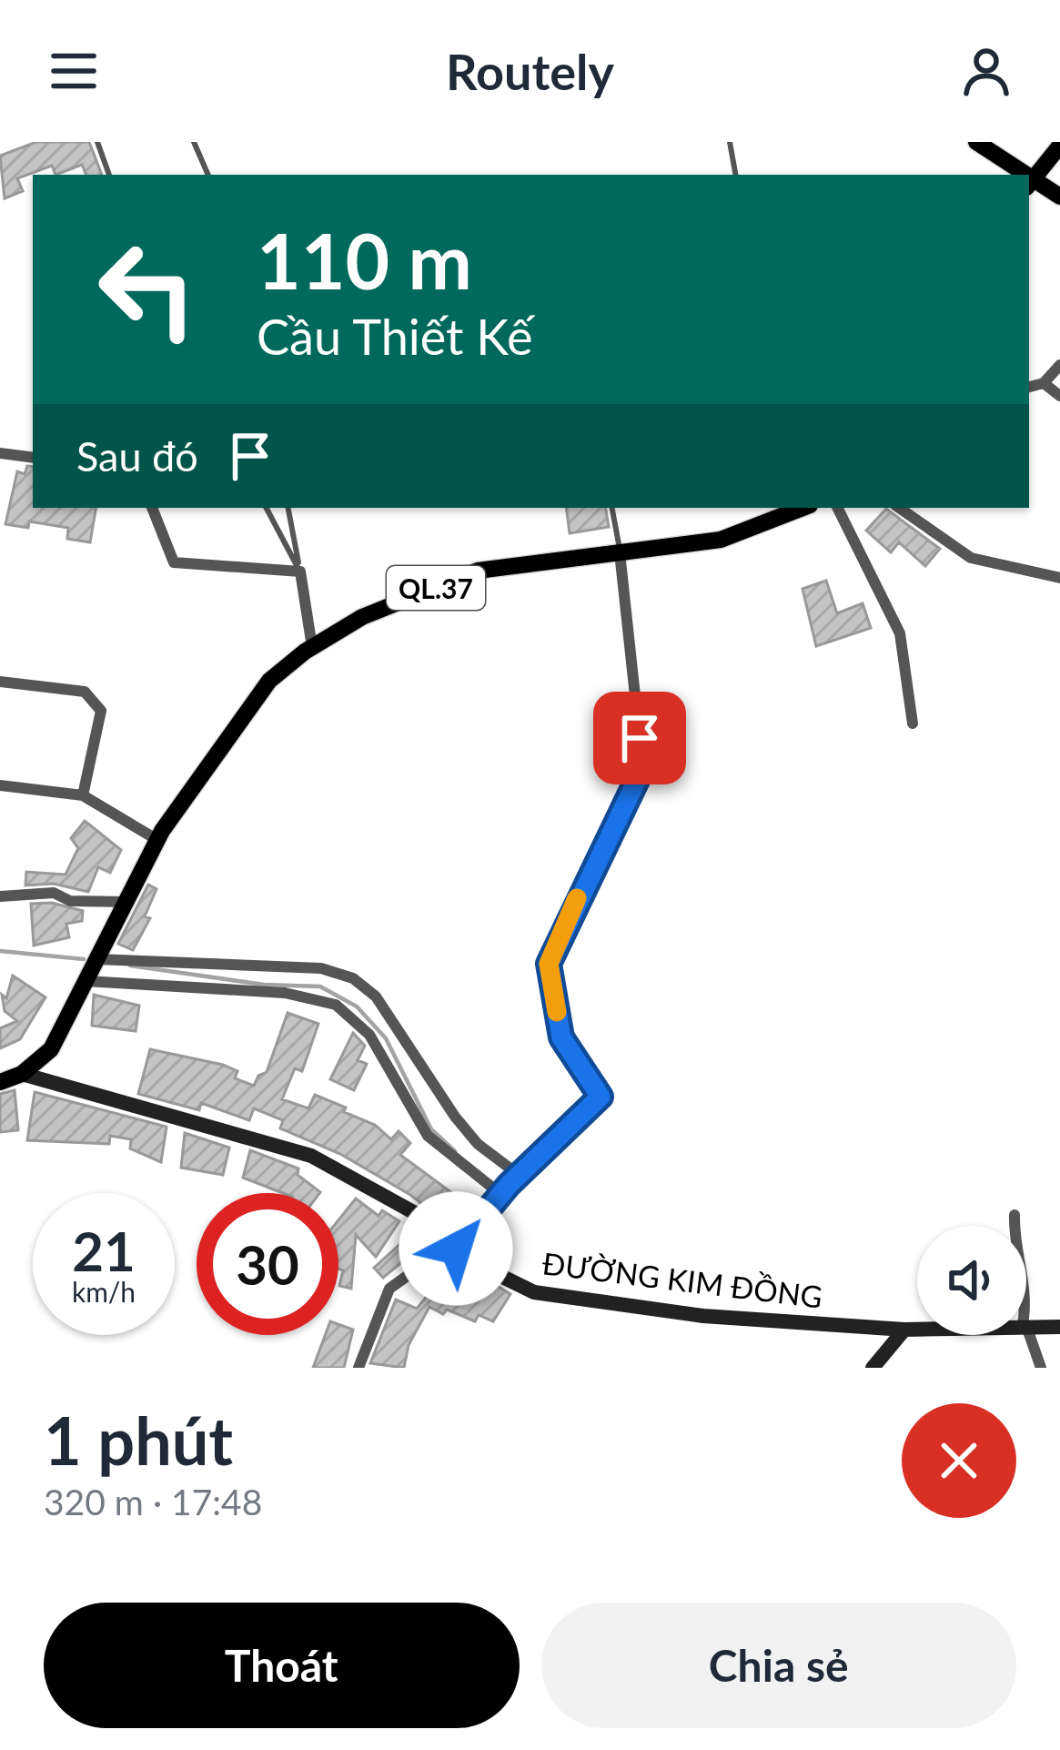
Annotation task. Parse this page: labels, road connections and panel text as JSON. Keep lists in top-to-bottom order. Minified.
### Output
{"streets":{"main road":["QL.37"],"street":["ĐƯỜNG KIM ĐỒNG"]},"crossings":[["QL.37","ĐƯỜNG KIM ĐỒNG"]],"page":{"header":"Routely","turn":["110 m","Cầu Thiết Kế"],"then":"Sau đó","speed":"21 km/h","limit":"30","heading":["1 phút","320 m · 17:48"],"buttons":["Thoát","Chia sẻ"]}}
